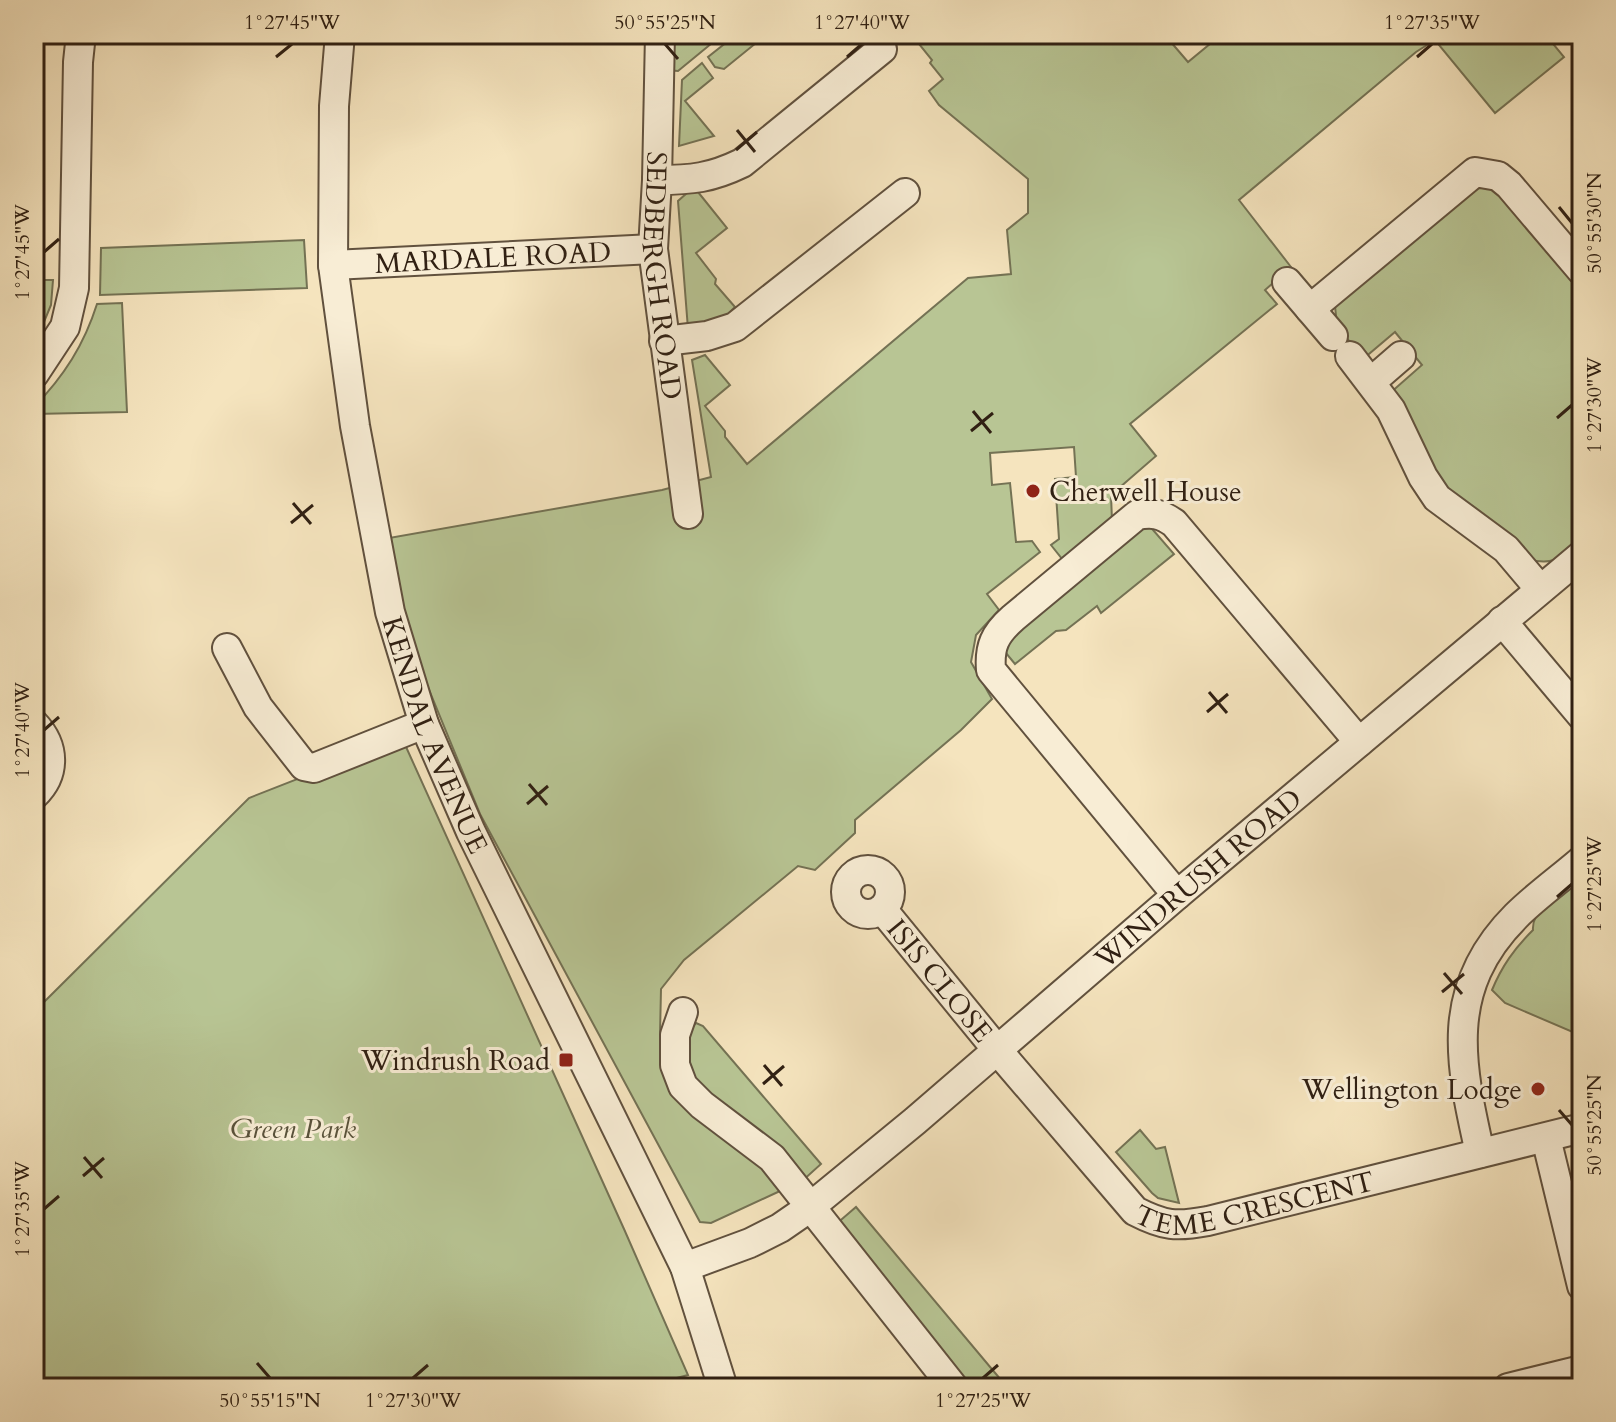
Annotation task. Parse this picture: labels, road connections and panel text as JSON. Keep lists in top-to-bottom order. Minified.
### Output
{"streets":{"street":["MARDALE ROAD","SEDBERGH ROAD","KENDAL AVENUE","WINDRUSH ROAD","ISIS CLOSE","TEME CRESCENT"]},"crossings":[["MARDALE ROAD","SEDBERGH ROAD"],["MARDALE ROAD","KENDAL AVENUE"],["KENDAL AVENUE","WINDRUSH ROAD"],["WINDRUSH ROAD","ISIS CLOSE"],["WINDRUSH ROAD","TEME CRESCENT"],["ISIS CLOSE","TEME CRESCENT"]],"parks":["Green Park"],"places":{"other":["Cherwell House","Wellington Lodge"],"transit":["Windrush Road"]},"coordinates":["1°27'45\"W","50°55'25\"N","1°27'40\"W","1°27'35\"W","50°55'30\"N","1°27'30\"W","1°27'25\"W","50°55'15\"N"]}
